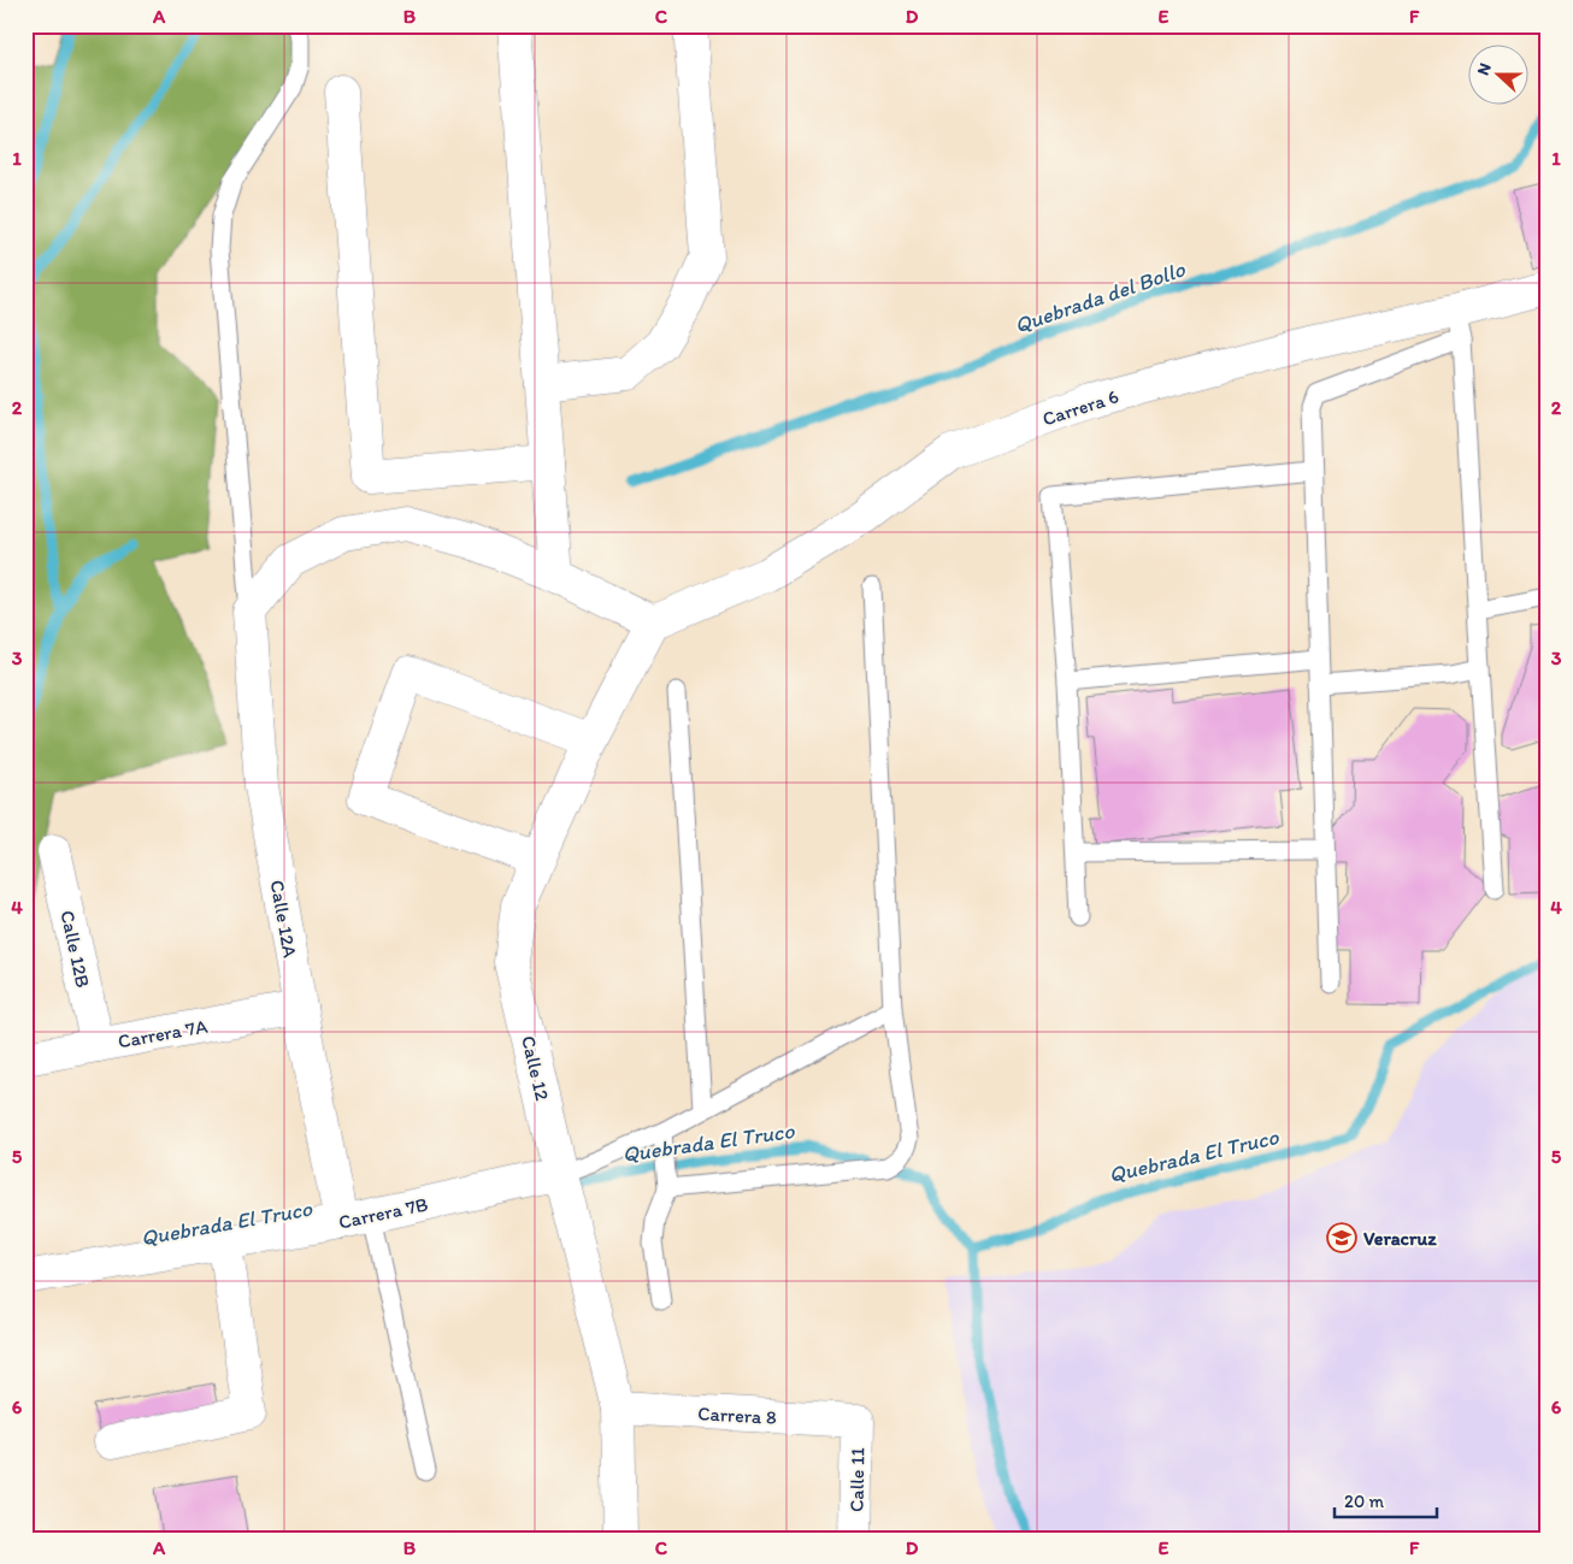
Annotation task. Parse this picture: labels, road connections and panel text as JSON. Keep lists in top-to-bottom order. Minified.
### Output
{"streets":{"street":["Carrera 6","Calle 12A","Calle 12B","Carrera 7A","Calle 12","Carrera 7B","Carrera 8","Calle 11"]},"crossings":[["Carrera 6","Calle 12"],["Calle 12A","Carrera 7A"],["Calle 12A","Carrera 7B"],["Calle 12B","Carrera 7A"],["Calle 12","Carrera 7B"],["Calle 12","Carrera 8"],["Carrera 8","Calle 11"]],"water":["Quebrada del Bollo","Quebrada El Truco"],"places":{"school or university":["Veracruz"]},"scale_bar":"20 m","north":"left","grid":{"columns":["A","B","C","D","E","F"],"rows":["1","2","3","4","5","6"]}}
